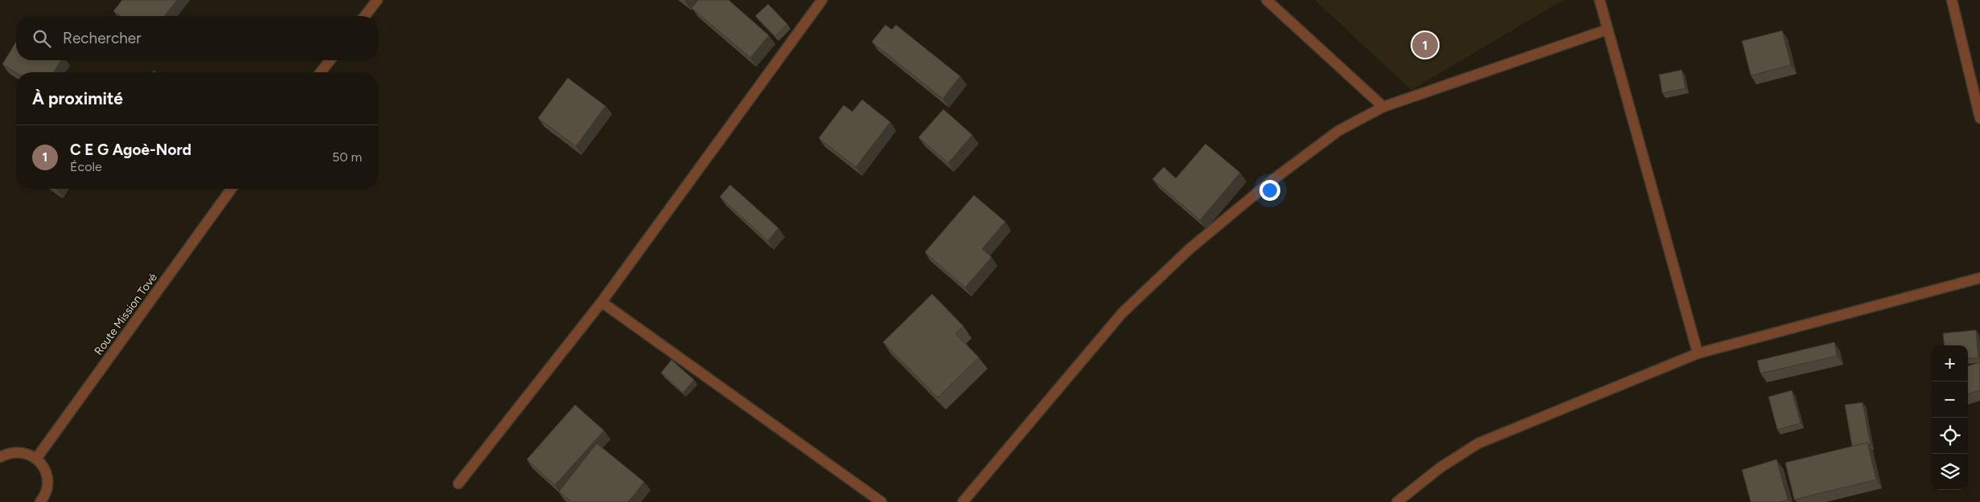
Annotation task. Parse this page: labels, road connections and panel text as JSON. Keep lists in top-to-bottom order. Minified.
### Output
{"streets":{"street":["Route Mission Tové"]},"page":{"search":"Rechercher","pins":"1","heading":"À proximité","list":[{"mark":"1","name":"C E G Agoè-Nord","note":"École","value":"50 m"}],"map_buttons":["+","−"]}}
